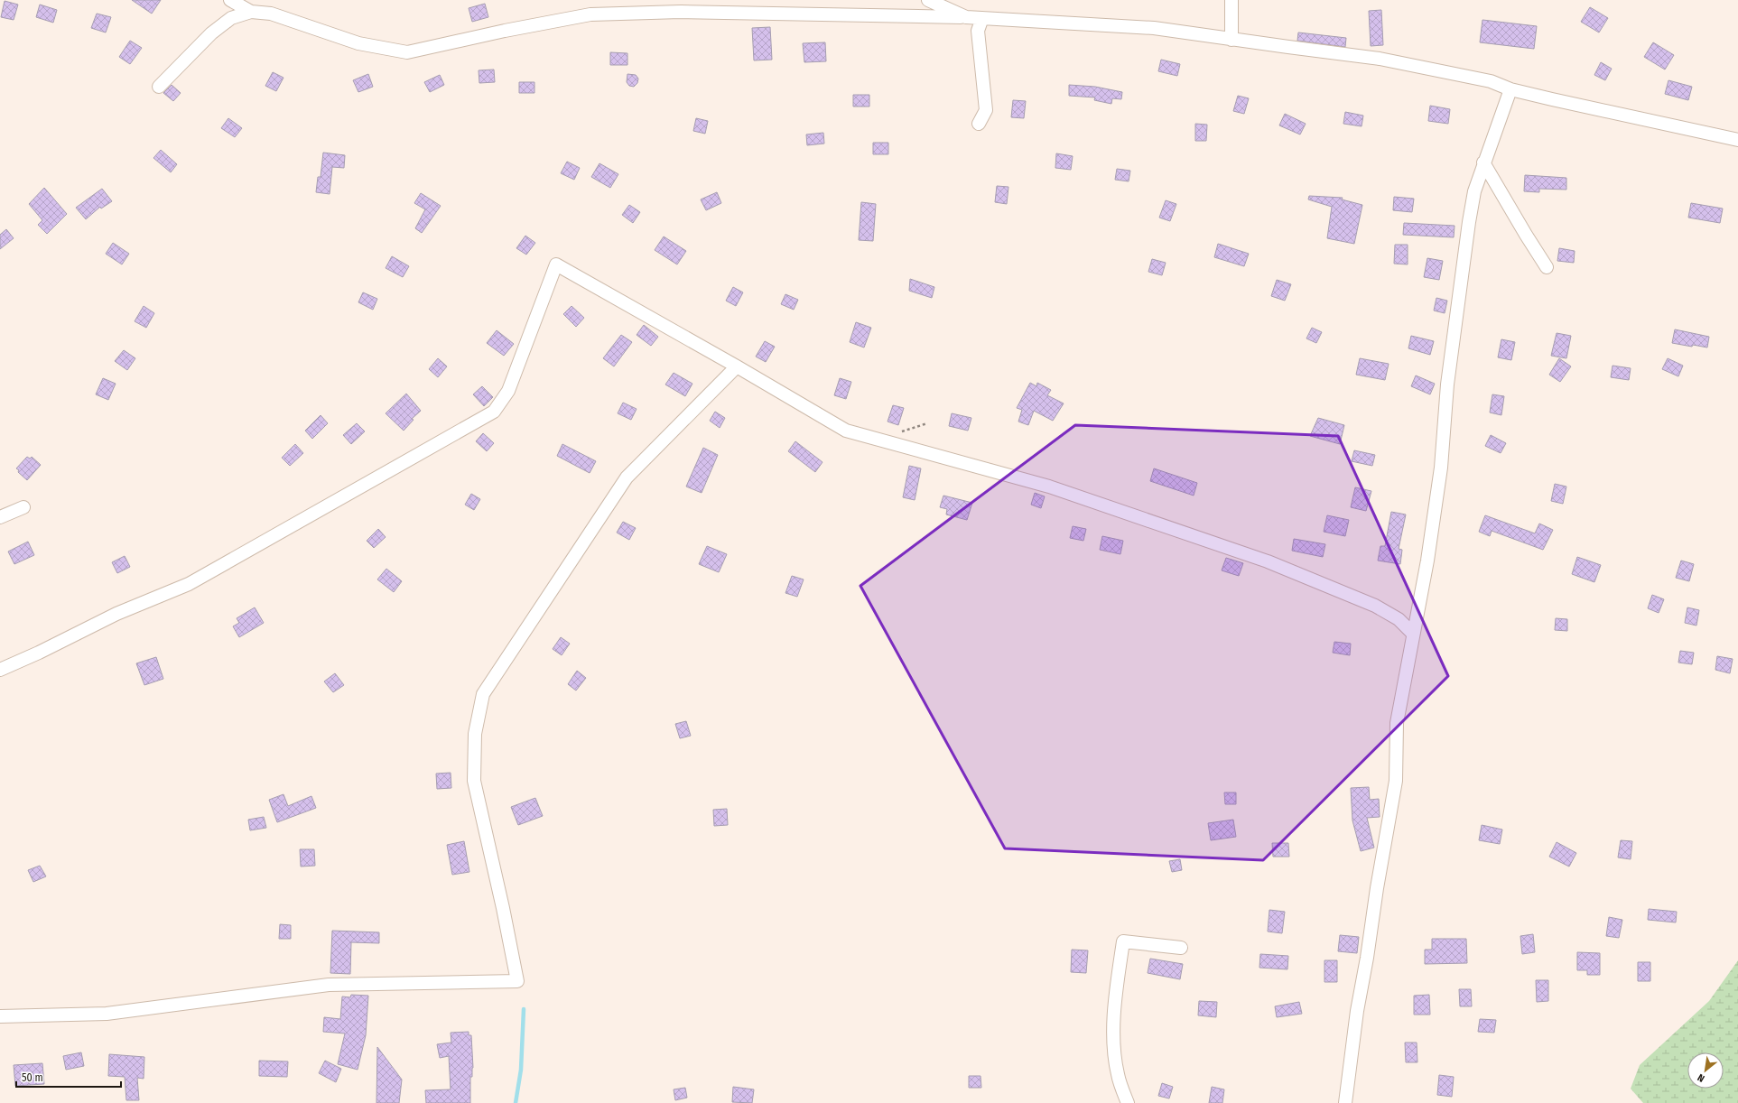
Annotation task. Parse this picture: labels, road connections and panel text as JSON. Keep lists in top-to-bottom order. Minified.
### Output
{"scale_bar":"50 m","north":"bottom left"}
